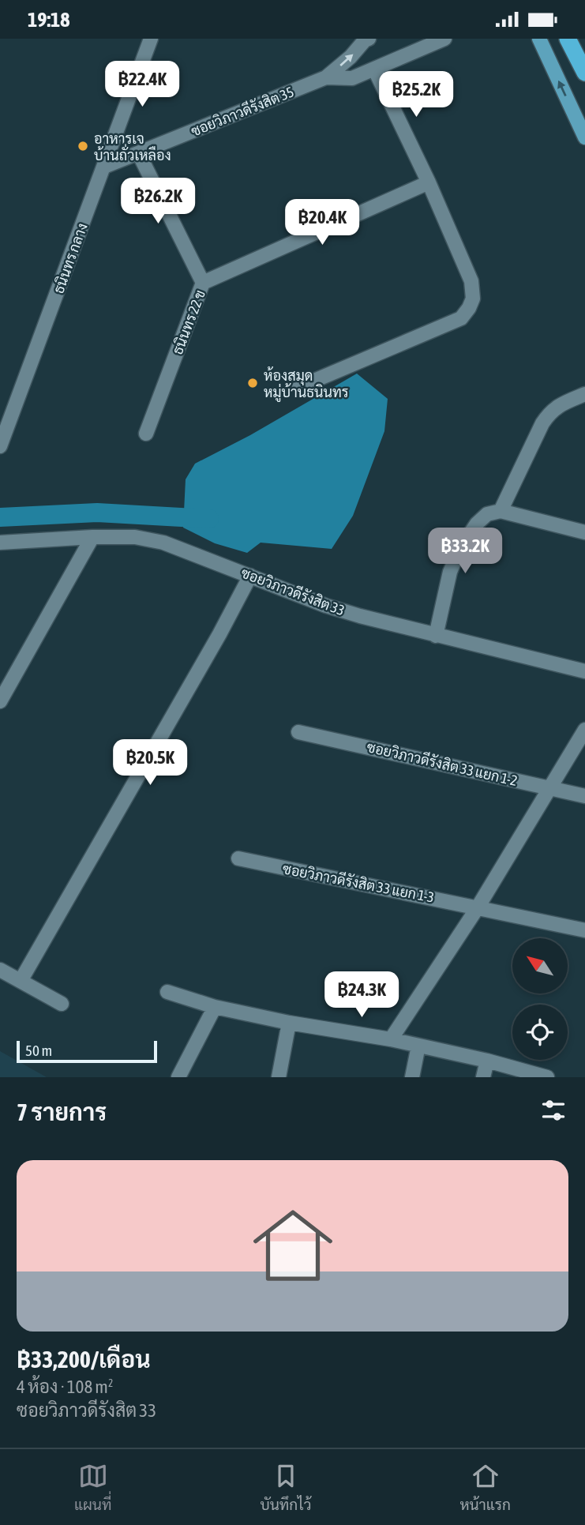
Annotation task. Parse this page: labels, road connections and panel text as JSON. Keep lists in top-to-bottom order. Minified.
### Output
{"streets":{"street":["ซอยวิภาวดีรังสิต 35","ธนินทร กลาง","ธนินทร 22 ข","ซอยวิภาวดีรังสิต 33","ซอยวิภาวดีรังสิต 33 แยก 1-2","ซอยวิภาวดีรังสิต 33 แยก 1-3"]},"crossings":[["ซอยวิภาวดีรังสิต 35","ธนินทร กลาง"],["ซอยวิภาวดีรังสิต 35","ธนินทร 22 ข"]],"places":["อาหารเจ บ้านถั่วเหลือง","ห้องสมุด หมู่บ้านธนินทร"],"scale_bar":"50 m","north":"top left","page":{"status":"19:18","price":["฿22.4K","฿25.2K","฿26.2K","฿20.4K","฿33.2K","฿20.5K","฿24.3K"],"scale":"50 m","heading":"7 รายการ","list":[{"name":"฿33,200/เดือน","note":"4 ห้อง · 108 m² · ซอยวิภาวดีรังสิต 33"}],"tabs":["แผนที่","บันทึกไว้","หน้าแรก"]}}
